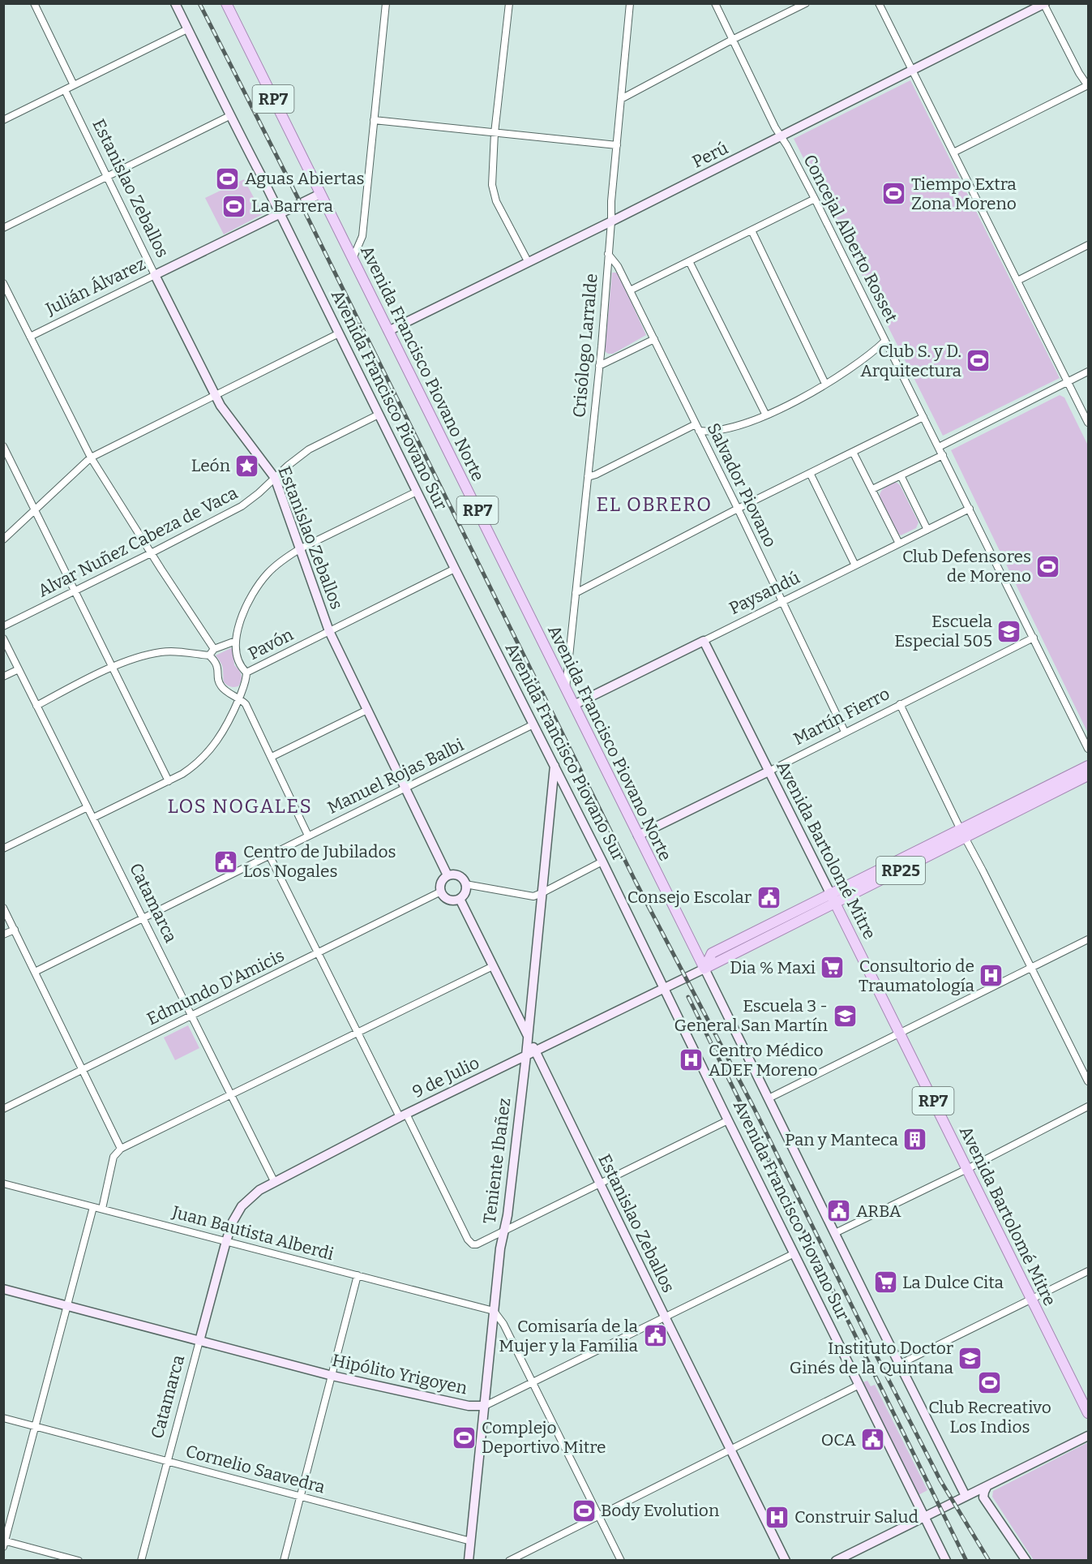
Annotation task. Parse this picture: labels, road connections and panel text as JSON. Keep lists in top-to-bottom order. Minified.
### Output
{"streets":{"main road":["RP7","Avenida Francisco Piovano Norte","Avenida Bartolomé Mitre","RP25"],"street":["Perú","Estanislao Zeballos","Concejal Alberto Rosset","Julián Álvarez","Crisólogo Larralde","Avenida Francisco Piovano Sur","Salvador Piovano","Alvar Nuñez Cabeza de Vaca","Paysandú","Pavón","Martín Fierro","Manuel Rojas Balbi","Catamarca","Edmundo D'Amicis","9 de Julio","Teniente Ibañez","Juan Bautista Alberdi","Hipólito Yrigoyen","Cornelio Saavedra"]},"crossings":[["Perú","Concejal Alberto Rosset"],["Perú","Crisólogo Larralde"],["Perú","Avenida Francisco Piovano Norte"],["Estanislao Zeballos","Julián Álvarez"],["Estanislao Zeballos","Alvar Nuñez Cabeza de Vaca"],["Estanislao Zeballos","Pavón"],["Estanislao Zeballos","Manuel Rojas Balbi"],["Estanislao Zeballos","Edmundo D'Amicis"],["Estanislao Zeballos","9 de Julio"],["Estanislao Zeballos","Teniente Ibañez"],["Estanislao Zeballos","Hipólito Yrigoyen"],["Concejal Alberto Rosset","Paysandú"],["Concejal Alberto Rosset","Martín Fierro"],["Julián Álvarez","Avenida Francisco Piovano Norte"],["Julián Álvarez","Avenida Francisco Piovano Sur"],["Crisólogo Larralde","Avenida Francisco Piovano Norte"],["Crisólogo Larralde","Salvador Piovano"],["Avenida Francisco Piovano Norte","Paysandú"],["Avenida Francisco Piovano Norte","Martín Fierro"],["Avenida Francisco Piovano Norte","9 de Julio"],["Avenida Francisco Piovano Sur","Alvar Nuñez Cabeza de Vaca"],["Avenida Francisco Piovano Sur","Pavón"],["Avenida Francisco Piovano Sur","Manuel Rojas Balbi"],["Avenida Francisco Piovano Sur","9 de Julio"],["Avenida Francisco Piovano Sur","Teniente Ibañez"],["Avenida Francisco Piovano Sur","Hipólito Yrigoyen"],["Salvador Piovano","Paysandú"],["Salvador Piovano","Martín Fierro"],["Paysandú","Avenida Bartolomé Mitre"],["Pavón","Catamarca"],["Martín Fierro","Avenida Bartolomé Mitre"],["Manuel Rojas Balbi","Catamarca"],["Avenida Bartolomé Mitre","RP25"],["Catamarca","Edmundo D'Amicis"],["Catamarca","9 de Julio"],["Catamarca","Juan Bautista Alberdi"],["Catamarca","Hipólito Yrigoyen"],["Catamarca","Cornelio Saavedra"],["9 de Julio","Teniente Ibañez"],["9 de Julio","Juan Bautista Alberdi"],["Teniente Ibañez","Juan Bautista Alberdi"],["Teniente Ibañez","Hipólito Yrigoyen"],["Teniente Ibañez","Cornelio Saavedra"]],"districts":["EL OBRERO","LOS NOGALES"],"places":{"sports":["Aguas Abiertas","Tiempo Extra Zona Moreno","La Barrera","Club S. y D. Arquitectura","Club Defensores de Moreno","Club Recreativo Los Indios","Complejo Deportivo Mitre","Body Evolution"],"place":["León"],"school or university":["Escuela Especial 505","Escuela 3 - General San Martín","Instituto Doctor Ginés de la Quintana"],"public building":["Centro de Jubilados Los Nogales","Consejo Escolar","ARBA","Comisaría de la Mujer y la Familia","OCA"],"supermarket":["Dia % Maxi","La Dulce Cita"],"hospital":["Consultorio de Traumatología","Centro Médico ADEF Moreno","Construir Salud"],"building":["Pan y Manteca"]}}
